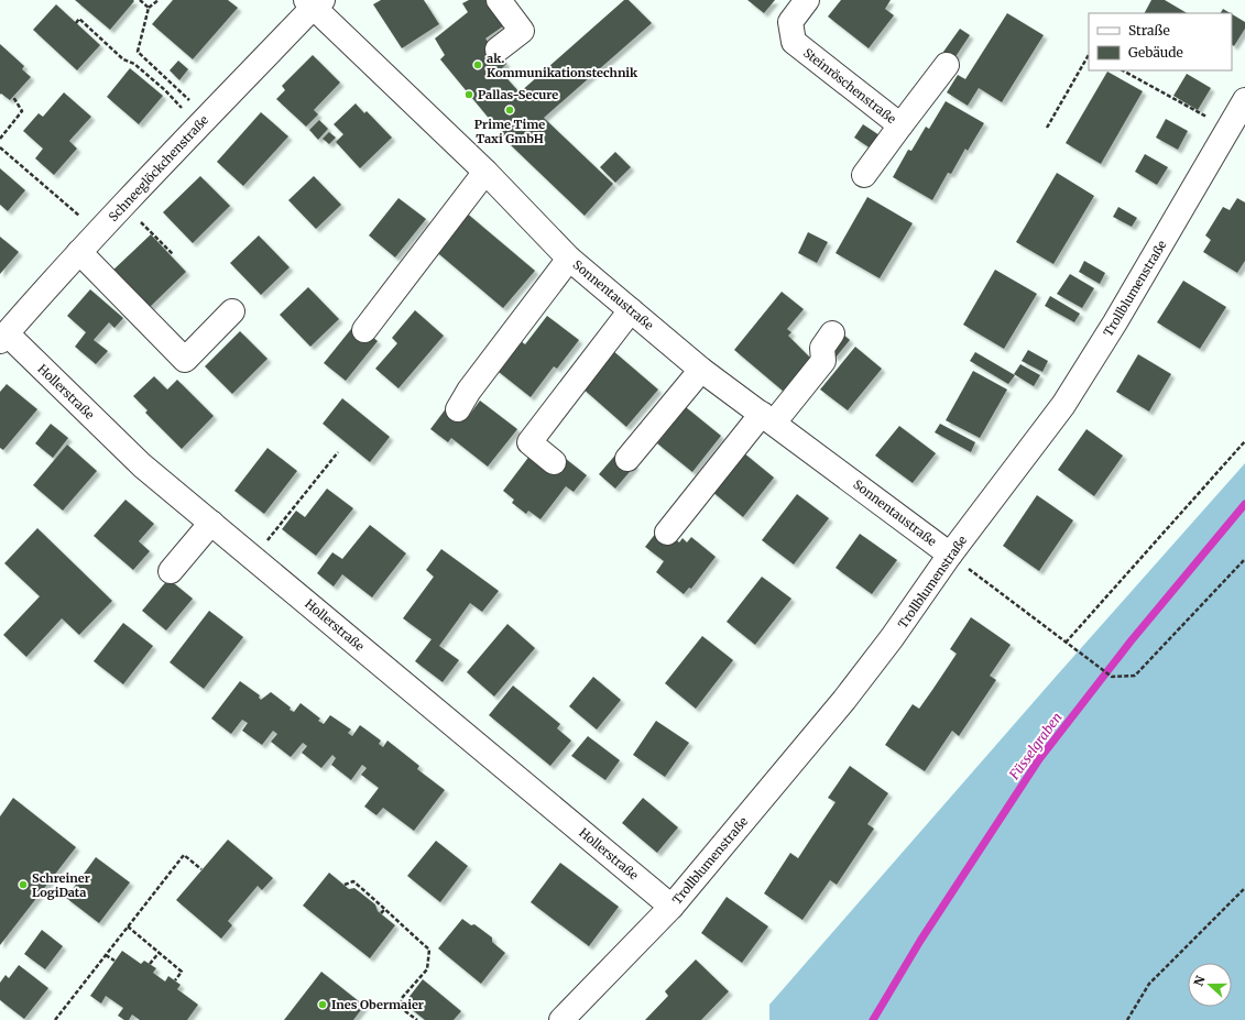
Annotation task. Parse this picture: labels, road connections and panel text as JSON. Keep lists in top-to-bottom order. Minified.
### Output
{"streets":{"street":["Steinröschenstraße","Schneeglöckchenstraße","Trollblumenstraße","Sonnentaustraße","Hollerstraße"]},"crossings":[["Schneeglöckchenstraße","Sonnentaustraße"],["Schneeglöckchenstraße","Hollerstraße"],["Trollblumenstraße","Sonnentaustraße"],["Trollblumenstraße","Hollerstraße"]],"water":["Füsselgraben"],"places":["ak. Kommunikationstechnik","Pallas-Secure","Prime Time Taxi GmbH","Schreiner LogiData","Ines Obermaier"],"legend":["Straße","Gebäude"],"north":"left"}
